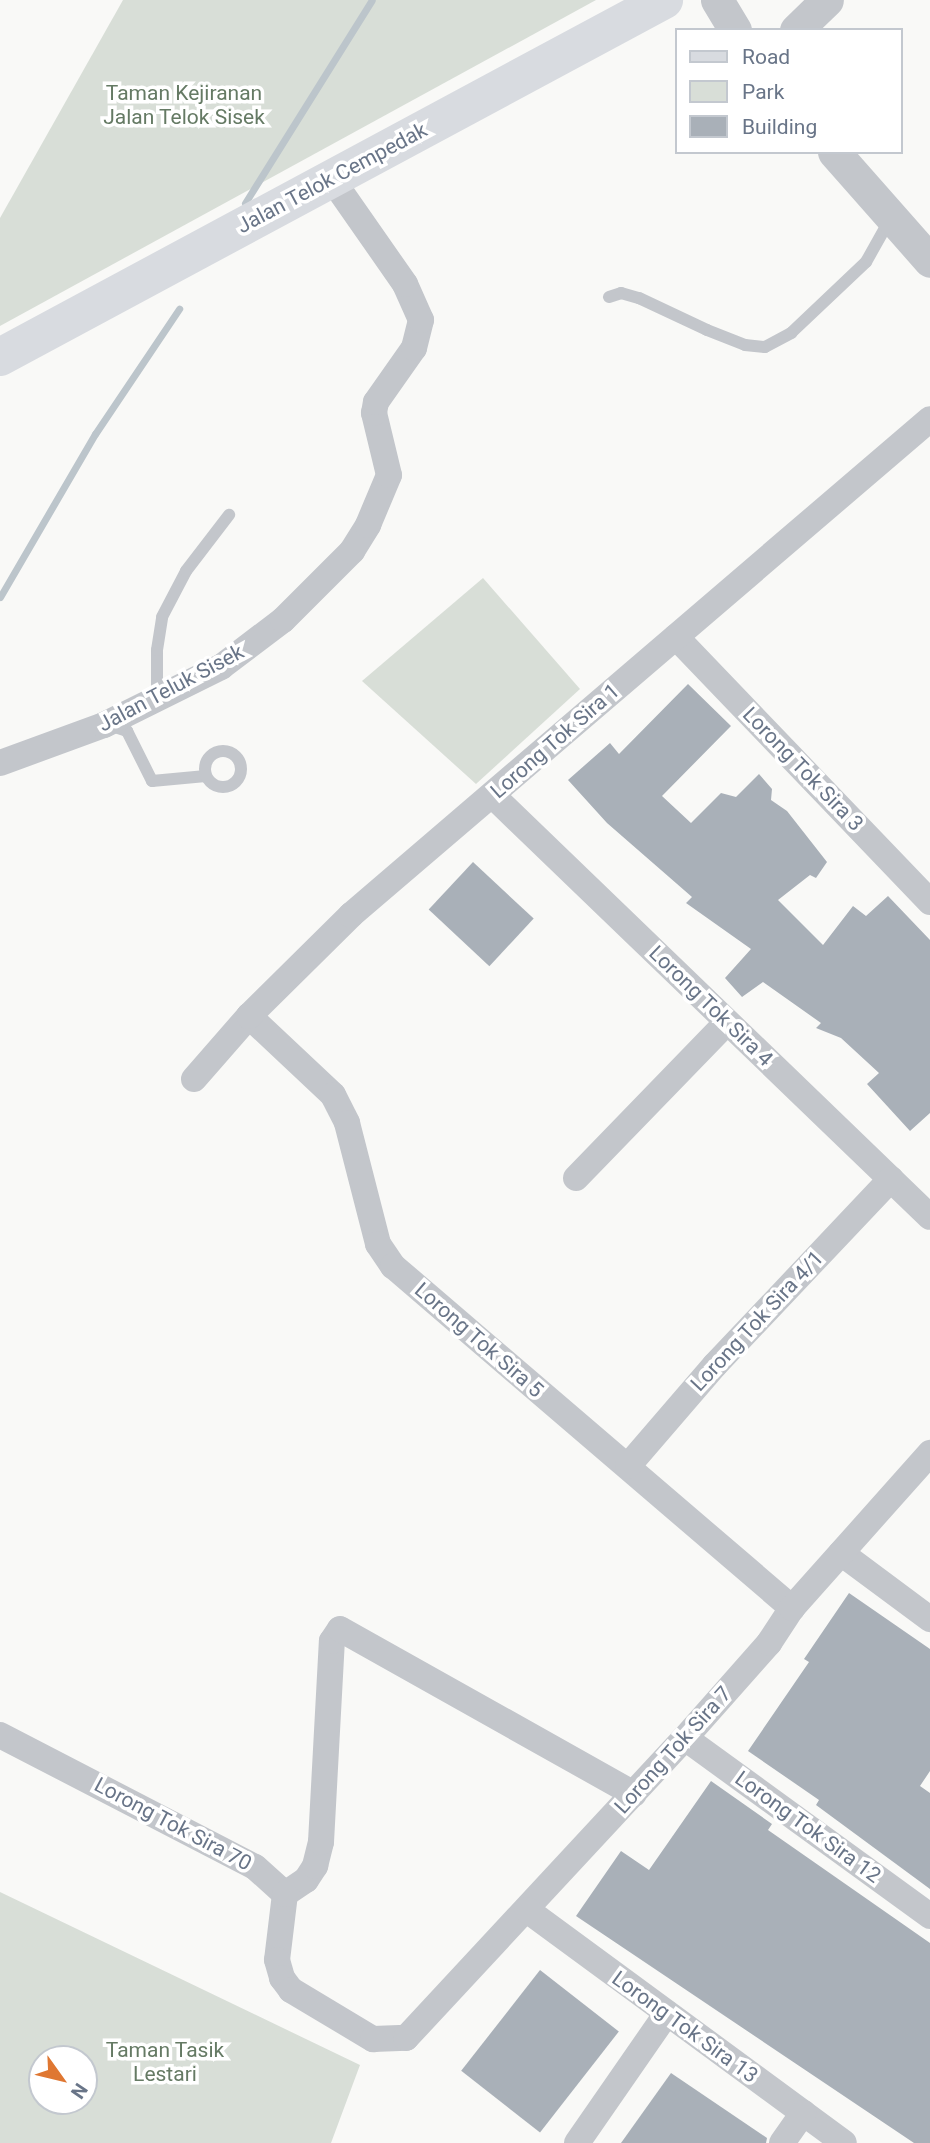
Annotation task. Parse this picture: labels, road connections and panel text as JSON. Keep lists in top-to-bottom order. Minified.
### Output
{"streets":{"main road":["Jalan Telok Cempedak"],"street":["Jalan Teluk Sisek","Lorong Tok Sira 1","Lorong Tok Sira 3","Lorong Tok Sira 4","Lorong Tok Sira 4/1","Lorong Tok Sira 5","Lorong Tok Sira 7","Lorong Tok Sira 70","Lorong Tok Sira 12","Lorong Tok Sira 13"]},"crossings":[["Jalan Telok Cempedak","Jalan Teluk Sisek"],["Lorong Tok Sira 1","Lorong Tok Sira 3"],["Lorong Tok Sira 1","Lorong Tok Sira 4"],["Lorong Tok Sira 1","Lorong Tok Sira 5"],["Lorong Tok Sira 4","Lorong Tok Sira 4/1"],["Lorong Tok Sira 4/1","Lorong Tok Sira 5"],["Lorong Tok Sira 5","Lorong Tok Sira 7"],["Lorong Tok Sira 7","Lorong Tok Sira 70"],["Lorong Tok Sira 7","Lorong Tok Sira 12"],["Lorong Tok Sira 7","Lorong Tok Sira 13"]],"parks":["Taman Kejiranan Jalan Telok Sisek","Taman Tasik Lestari"],"legend":["Road","Park","Building"],"north":"bottom right"}
